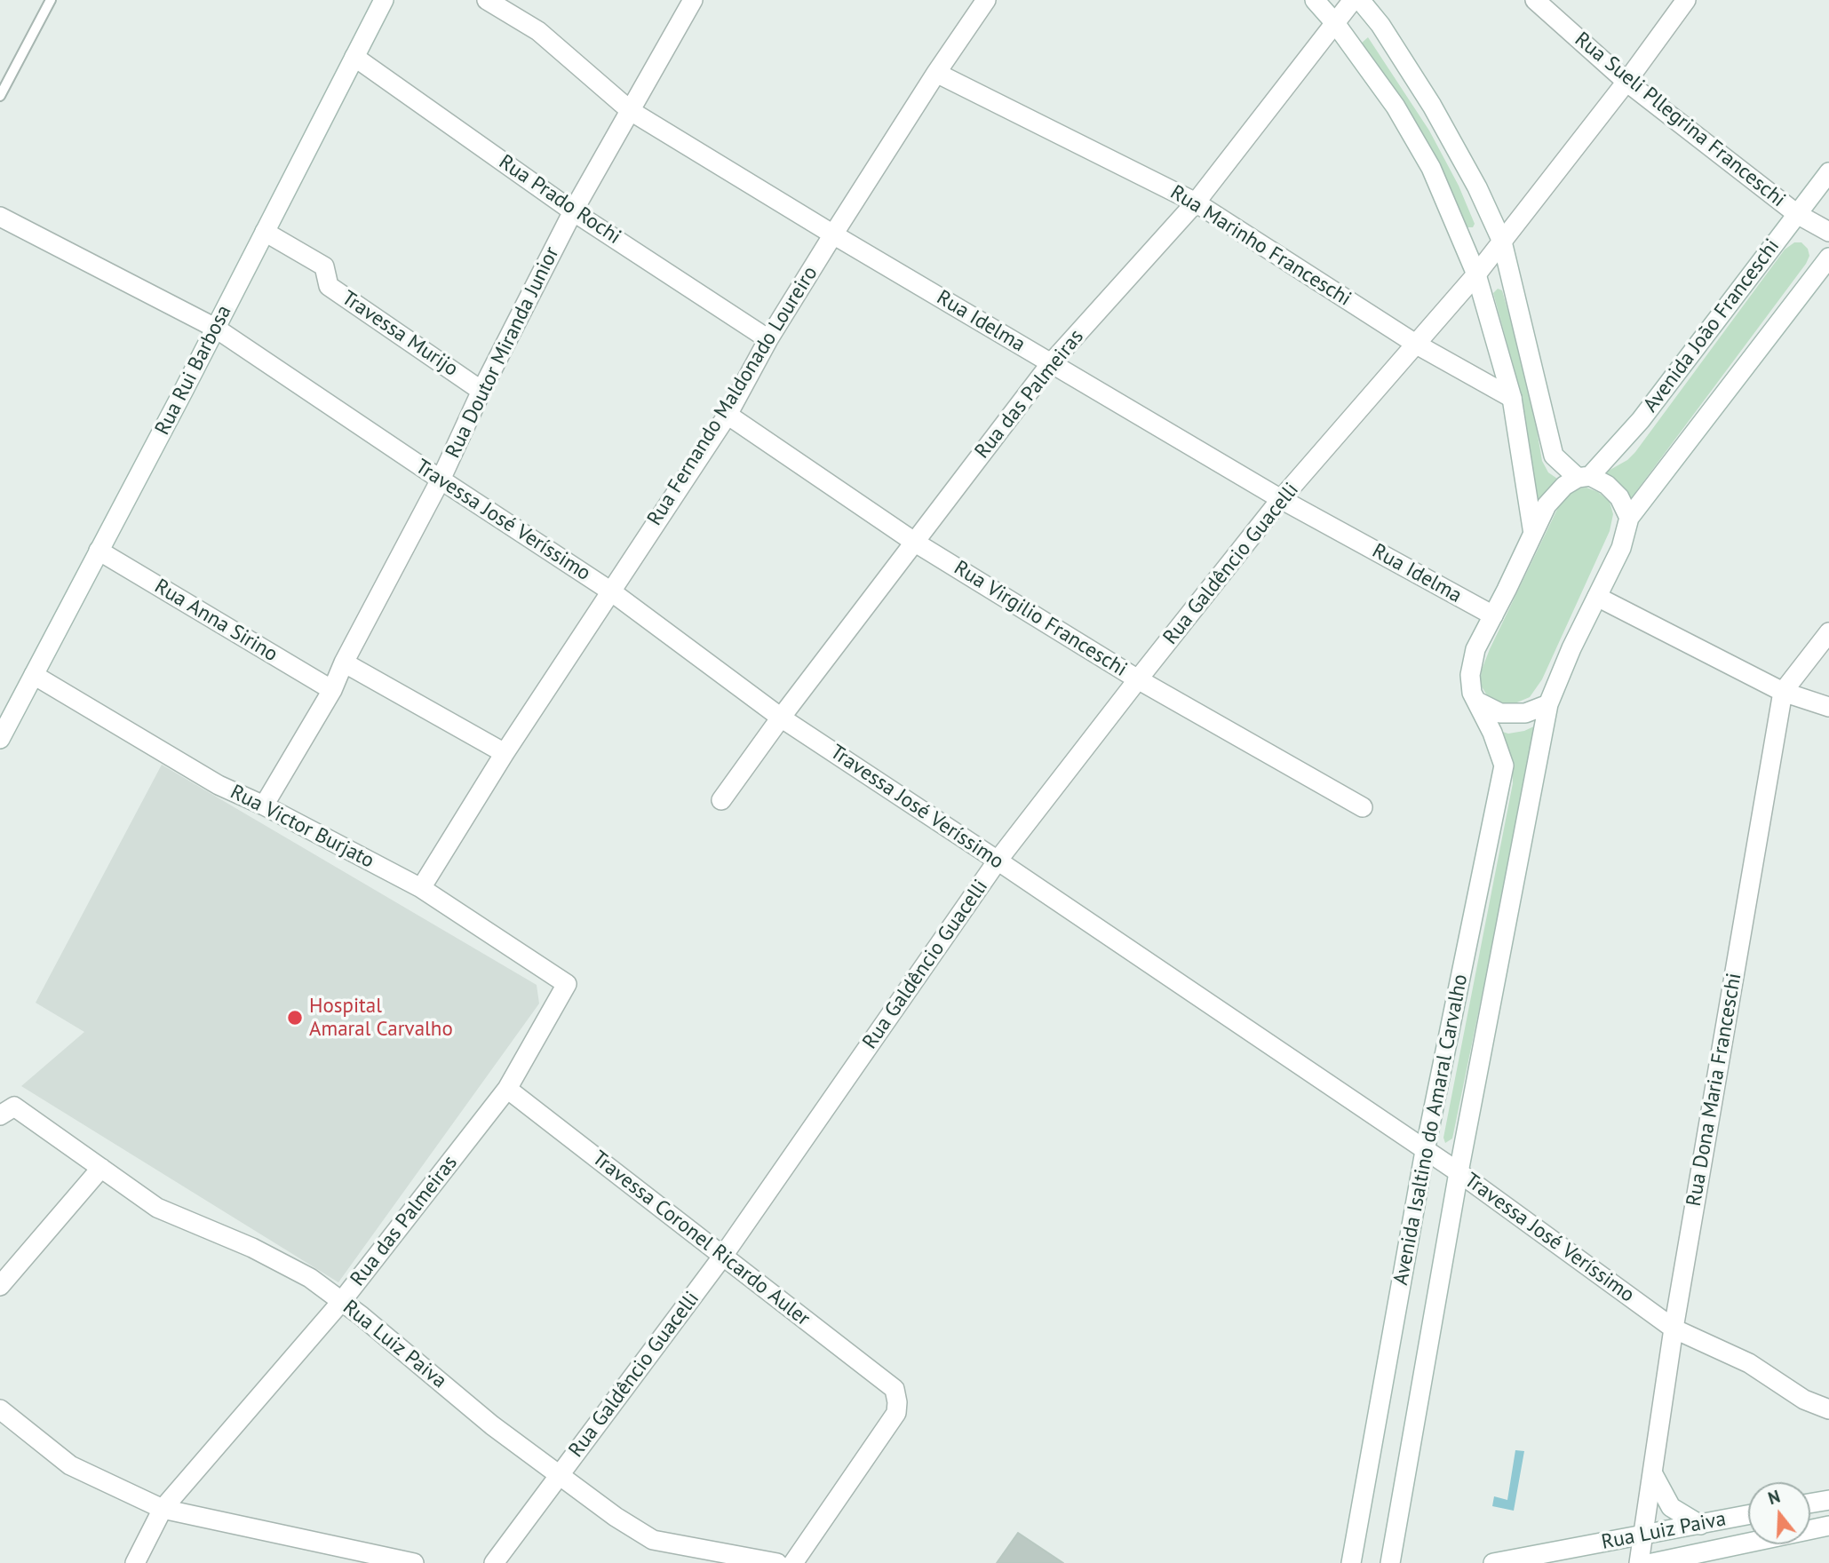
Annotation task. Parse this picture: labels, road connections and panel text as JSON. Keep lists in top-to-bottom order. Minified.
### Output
{"streets":{"street":["Rua Sueli Pllegrina Franceschi","Rua Prado Rochi","Rua Marinho Franceschi","Rua Idelma","Avenida João Franceschi","Travessa Murijo","Rua Doutor Miranda Junior","Rua Rui Barbosa","Rua das Palmeiras","Rua Fernando Maldonado Loureiro","Travessa José Veríssimo","Rua Galdêncio Guacelli","Rua Virgilio Franceschi","Rua Anna Sirino","Rua Victor Burjato","Rua Dona Maria Franceschi","Avenida Isaltino do Amaral Carvalho","Travessa Coronel Ricardo Auler","Rua Luiz Paiva"]},"crossings":[["Rua Sueli Pllegrina Franceschi","Avenida João Franceschi"],["Rua Sueli Pllegrina Franceschi","Rua Galdêncio Guacelli"],["Rua Prado Rochi","Rua Doutor Miranda Junior"],["Rua Prado Rochi","Rua Rui Barbosa"],["Rua Prado Rochi","Rua Fernando Maldonado Loureiro"],["Rua Marinho Franceschi","Rua das Palmeiras"],["Rua Marinho Franceschi","Rua Fernando Maldonado Loureiro"],["Rua Marinho Franceschi","Rua Galdêncio Guacelli"],["Rua Idelma","Avenida João Franceschi"],["Rua Idelma","Rua Doutor Miranda Junior"],["Rua Idelma","Rua das Palmeiras"],["Rua Idelma","Rua Fernando Maldonado Loureiro"],["Rua Idelma","Rua Galdêncio Guacelli"],["Rua Idelma","Avenida Isaltino do Amaral Carvalho"],["Avenida João Franceschi","Avenida Isaltino do Amaral Carvalho"],["Travessa Murijo","Rua Doutor Miranda Junior"],["Travessa Murijo","Rua Rui Barbosa"],["Rua Doutor Miranda Junior","Travessa José Veríssimo"],["Rua Doutor Miranda Junior","Rua Anna Sirino"],["Rua Doutor Miranda Junior","Rua Victor Burjato"],["Rua Rui Barbosa","Travessa José Veríssimo"],["Rua Rui Barbosa","Rua Anna Sirino"],["Rua Rui Barbosa","Rua Victor Burjato"],["Rua das Palmeiras","Travessa José Veríssimo"],["Rua das Palmeiras","Rua Virgilio Franceschi"],["Rua das Palmeiras","Rua Victor Burjato"],["Rua das Palmeiras","Travessa Coronel Ricardo Auler"],["Rua das Palmeiras","Rua Luiz Paiva"],["Rua Fernando Maldonado Loureiro","Travessa José Veríssimo"],["Rua Fernando Maldonado Loureiro","Rua Virgilio Franceschi"],["Rua Fernando Maldonado Loureiro","Rua Victor Burjato"],["Travessa José Veríssimo","Rua Galdêncio Guacelli"],["Travessa José Veríssimo","Rua Dona Maria Franceschi"],["Travessa José Veríssimo","Avenida Isaltino do Amaral Carvalho"],["Rua Galdêncio Guacelli","Rua Virgilio Franceschi"],["Rua Galdêncio Guacelli","Travessa Coronel Ricardo Auler"],["Rua Galdêncio Guacelli","Rua Luiz Paiva"],["Rua Dona Maria Franceschi","Rua Luiz Paiva"]],"places":["Hospital Amaral Carvalho"],"north":"top"}
